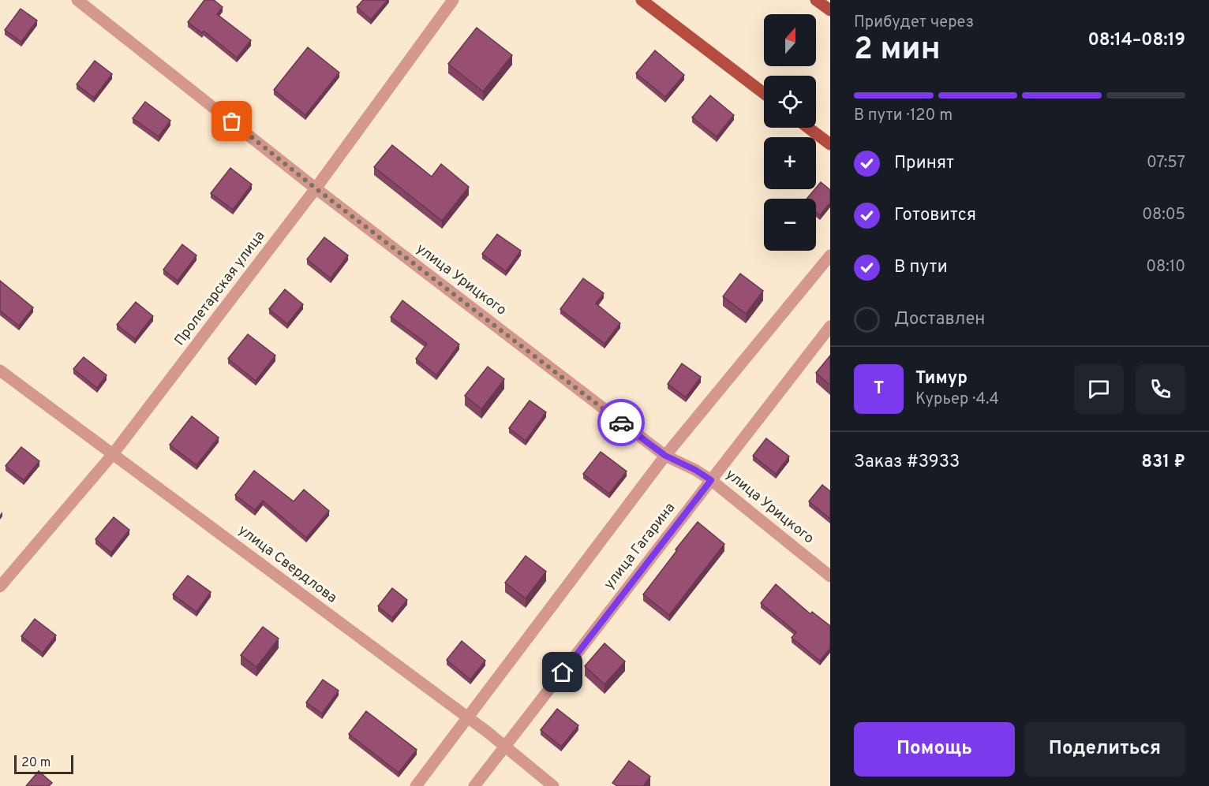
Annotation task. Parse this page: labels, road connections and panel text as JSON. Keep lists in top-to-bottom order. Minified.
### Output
{"streets":{"street":["улица Урицкого","Пролетарская улица","улица Гагарина","улица Свердлова"]},"crossings":[["улица Урицкого","Пролетарская улица"],["улица Урицкого","улица Гагарина"],["Пролетарская улица","улица Свердлова"],["улица Гагарина","улица Свердлова"]],"scale_bar":"20 m","north":"top","page":{"heading":["2 мин","Прибудет через","08:14–08:19"],"panel":["Тимур","Курьер · 4.4","Заказ #3933","831 ₽"],"map_buttons":["+","−"],"bar":"В пути · 120 m","list":[["Принят","07:57"],["Готовится","08:05"],["В пути","08:10"],"Доставлен"],"round":"Т","buttons":["Помощь","Поделиться"],"scale":"20 m"}}
